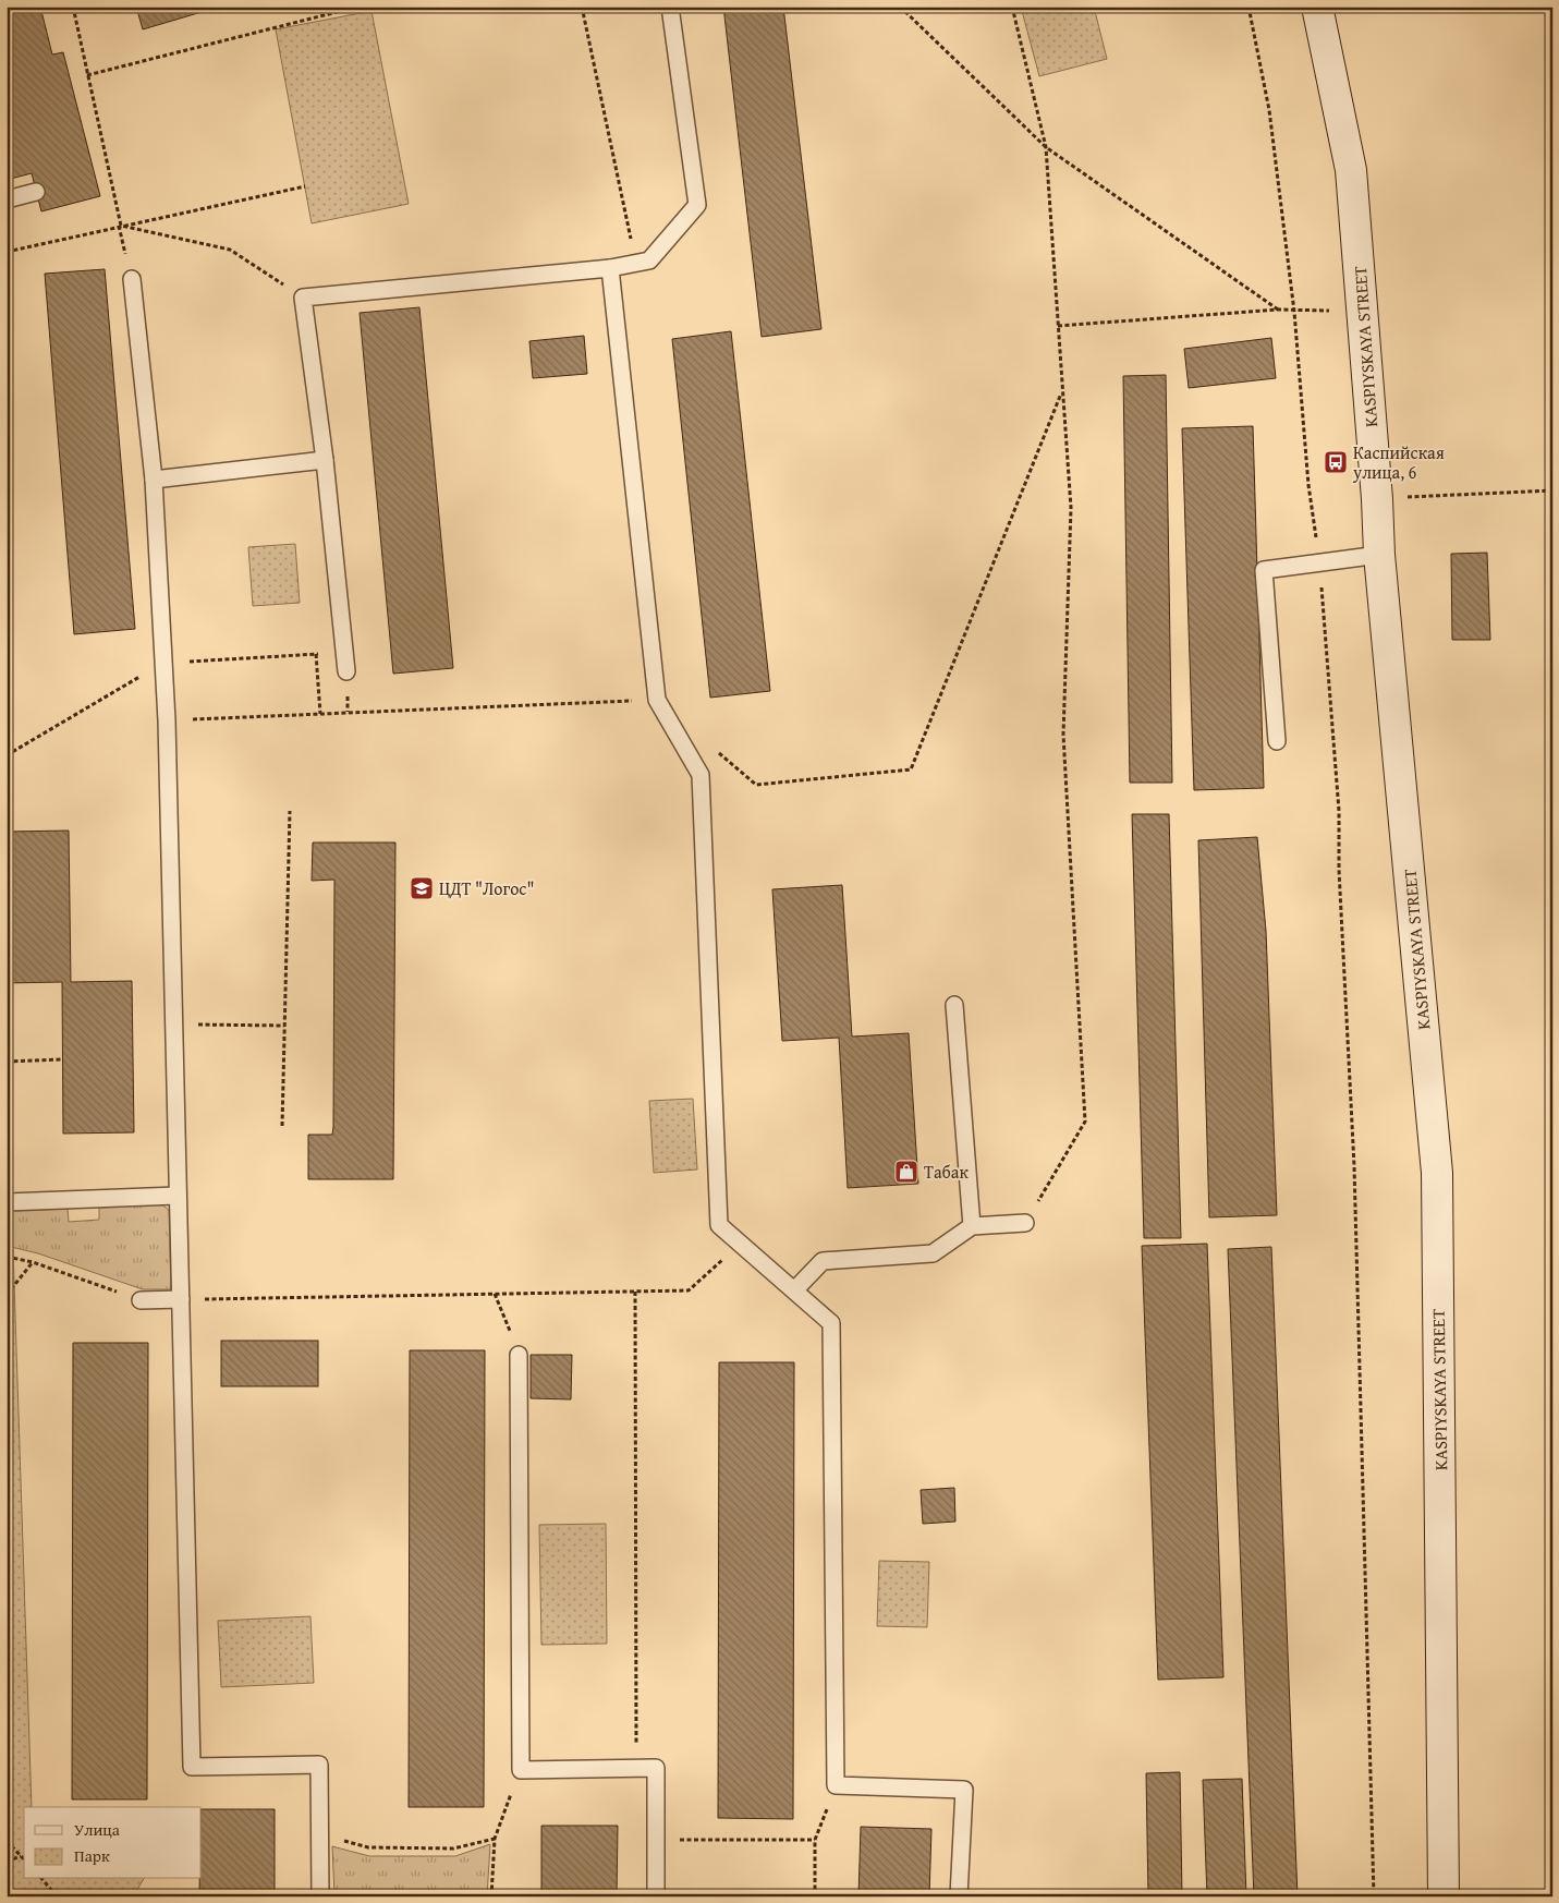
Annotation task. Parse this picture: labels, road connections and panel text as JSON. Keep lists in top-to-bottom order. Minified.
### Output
{"streets":{"main road":["KASPIYSKAYA STREET"]},"places":{"bus stop":["Каспийская улица, 6"],"school or university":["ЦДТ \"Логос\""],"shop":["Табак"]},"legend":["Улица","Парк"]}
